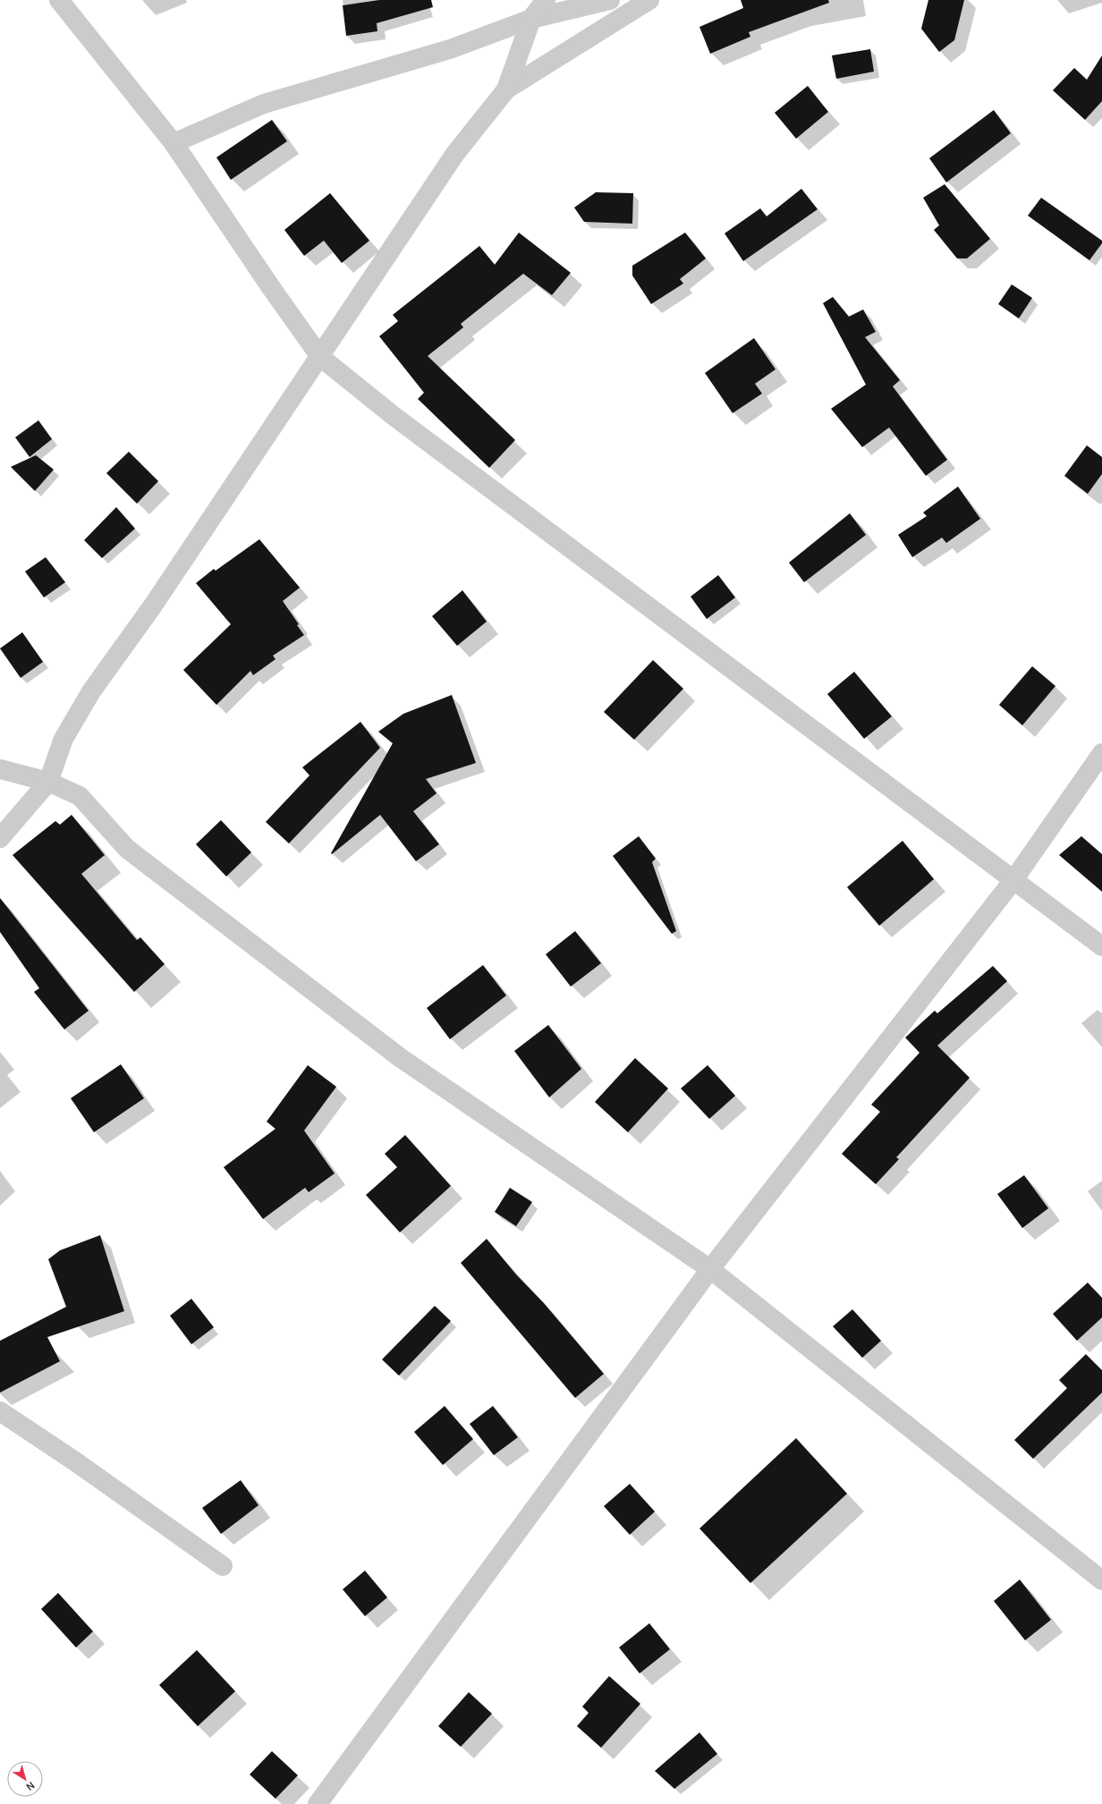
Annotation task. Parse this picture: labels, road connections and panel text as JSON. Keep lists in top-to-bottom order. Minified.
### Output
{"north":"bottom right"}
